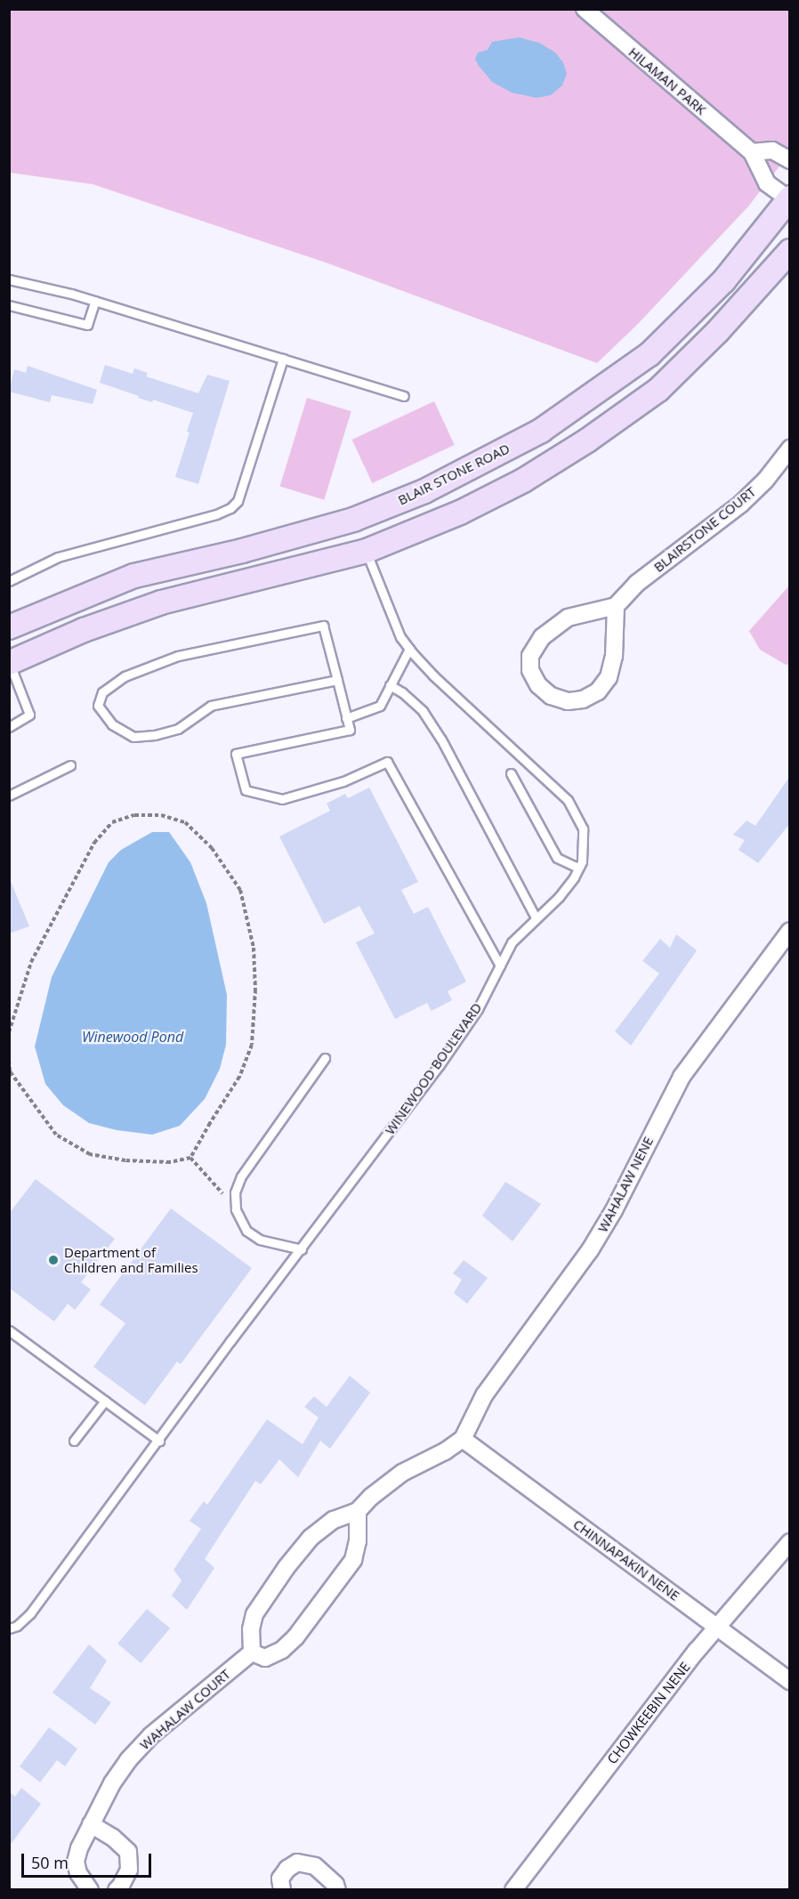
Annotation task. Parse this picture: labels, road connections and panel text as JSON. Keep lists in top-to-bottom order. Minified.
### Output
{"streets":{"main road":["BLAIR STONE ROAD"],"street":["HILAMAN PARK","BLAIRSTONE COURT","WAHALAW NENE","CHINNAPAKIN NENE","WAHALAW COURT","CHOWKEEBIN NENE"],"lane":["WINEWOOD BOULEVARD"]},"crossings":[["HILAMAN PARK","BLAIR STONE ROAD"],["WAHALAW NENE","CHINNAPAKIN NENE"],["CHINNAPAKIN NENE","CHOWKEEBIN NENE"]],"water":["Winewood Pond"],"places":["Department of Children and Families"],"scale_bar":"50 m"}
